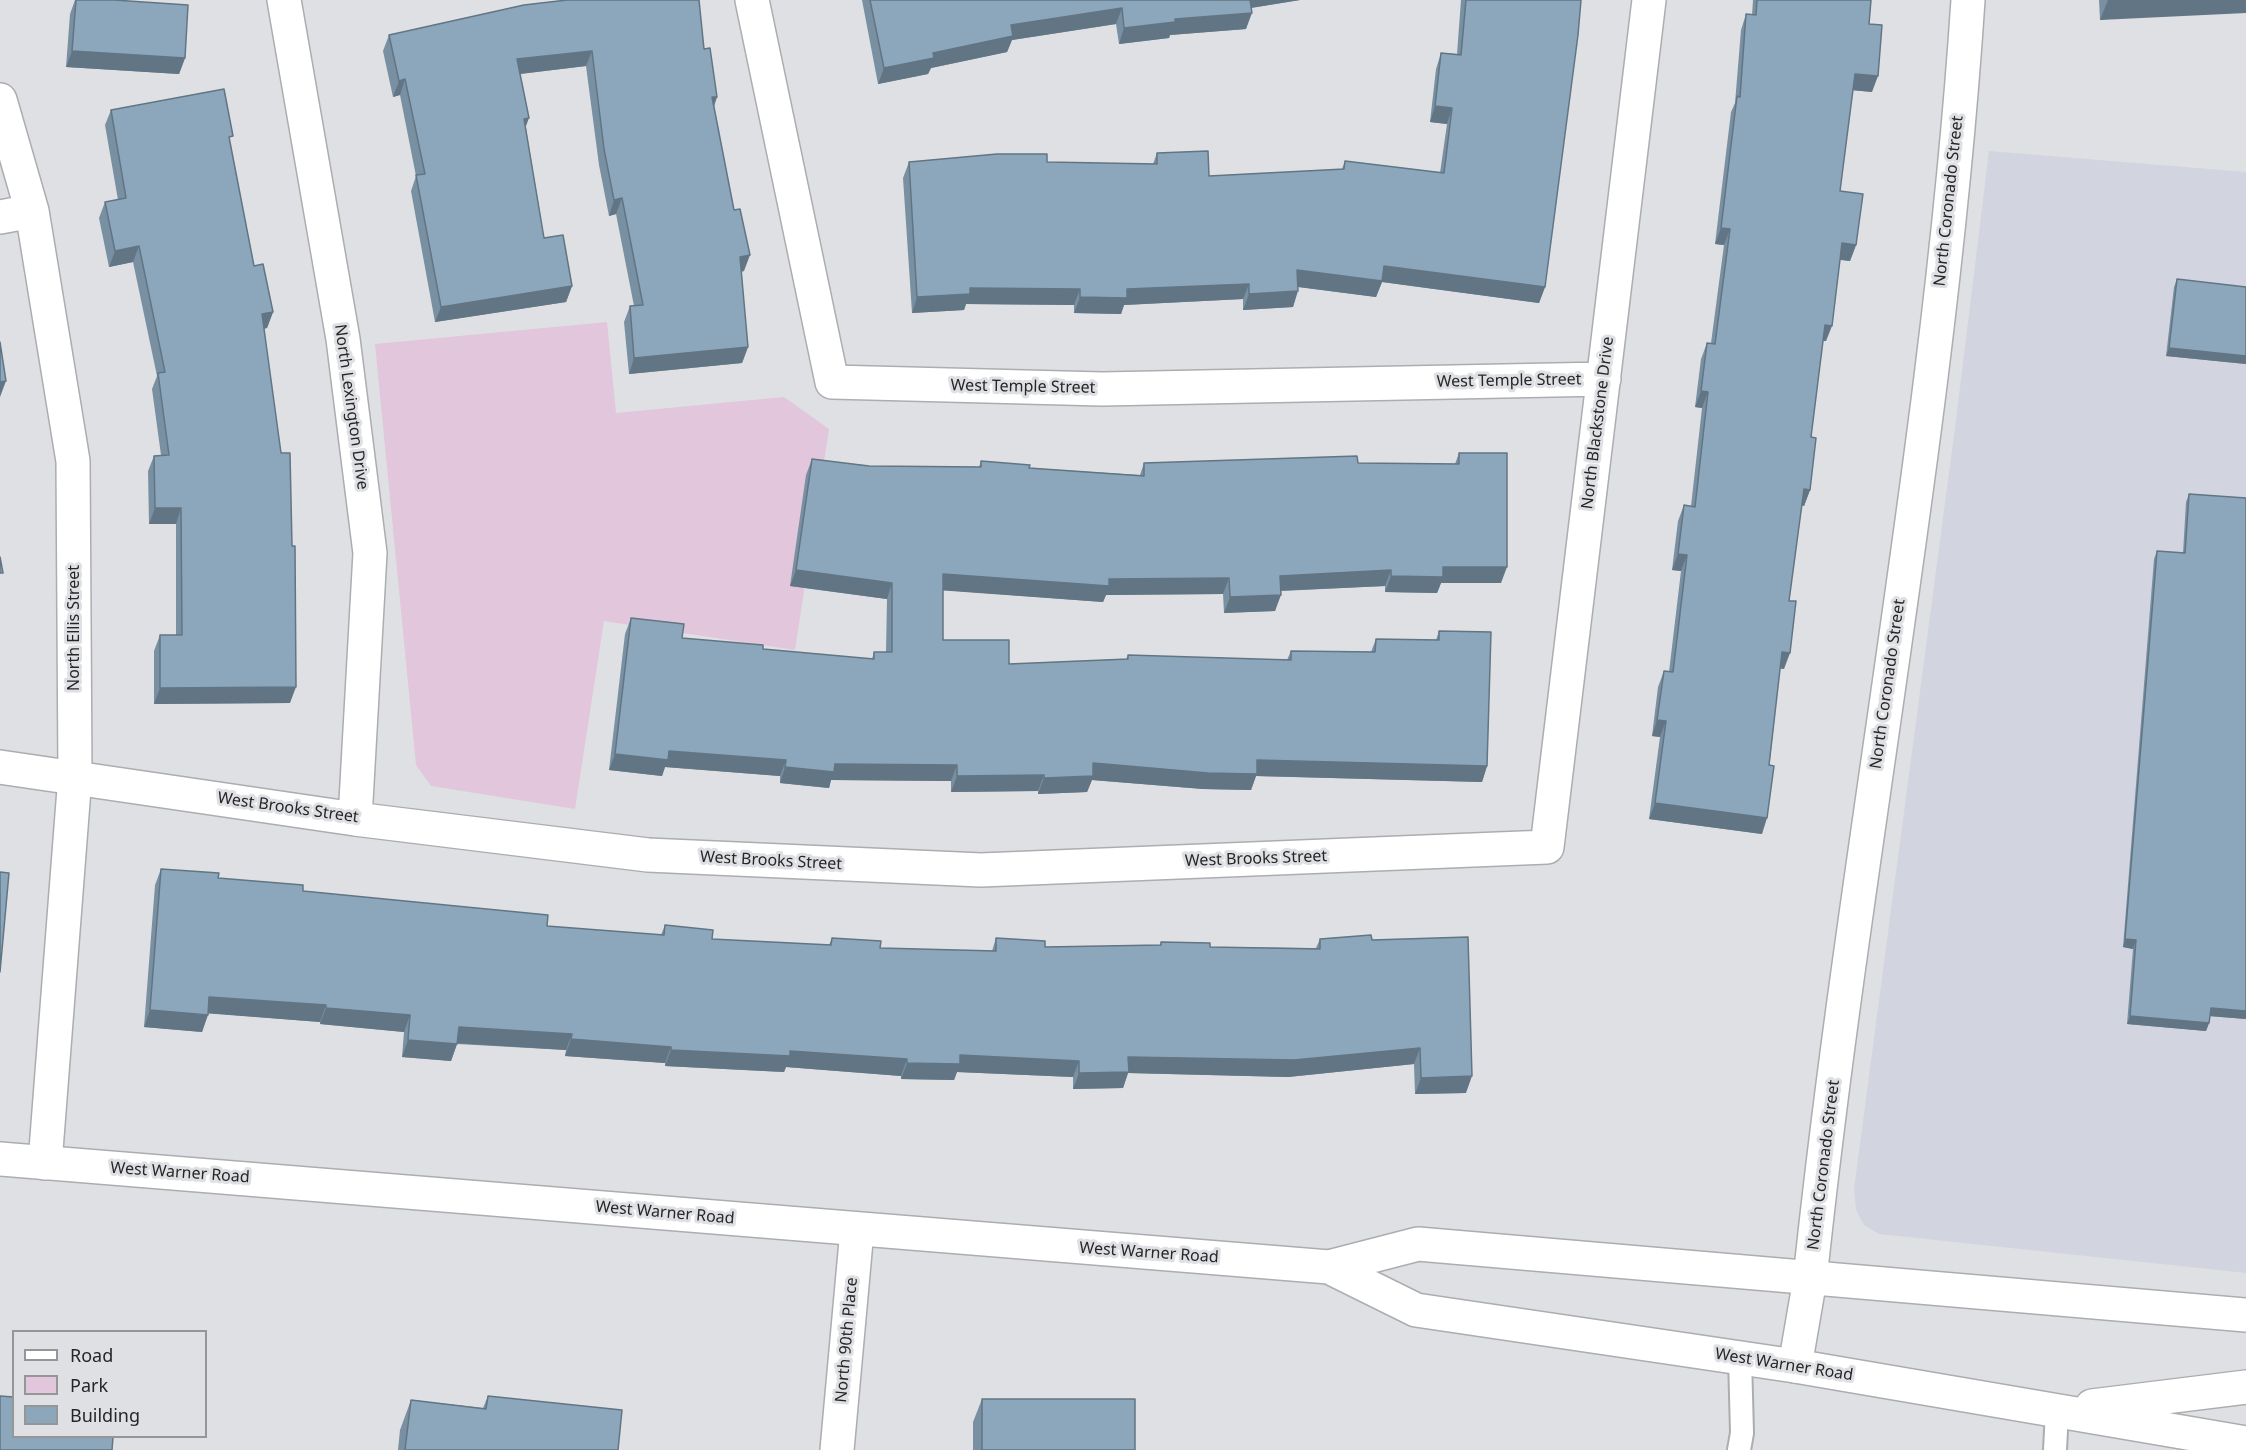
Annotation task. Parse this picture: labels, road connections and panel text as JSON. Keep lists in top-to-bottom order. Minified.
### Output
{"streets":{"street":["North Coronado Street","West Temple Street","North Lexington Drive","North Blackstone Drive","North Ellis Street","West Brooks Street","West Warner Road","North 90th Place"]},"crossings":[["North Coronado Street","West Warner Road"],["West Temple Street","North Blackstone Drive"],["North Lexington Drive","West Brooks Street"],["North Blackstone Drive","West Brooks Street"],["North Ellis Street","West Brooks Street"],["North Ellis Street","West Warner Road"],["West Warner Road","North 90th Place"]],"legend":["Road","Park","Building"]}
